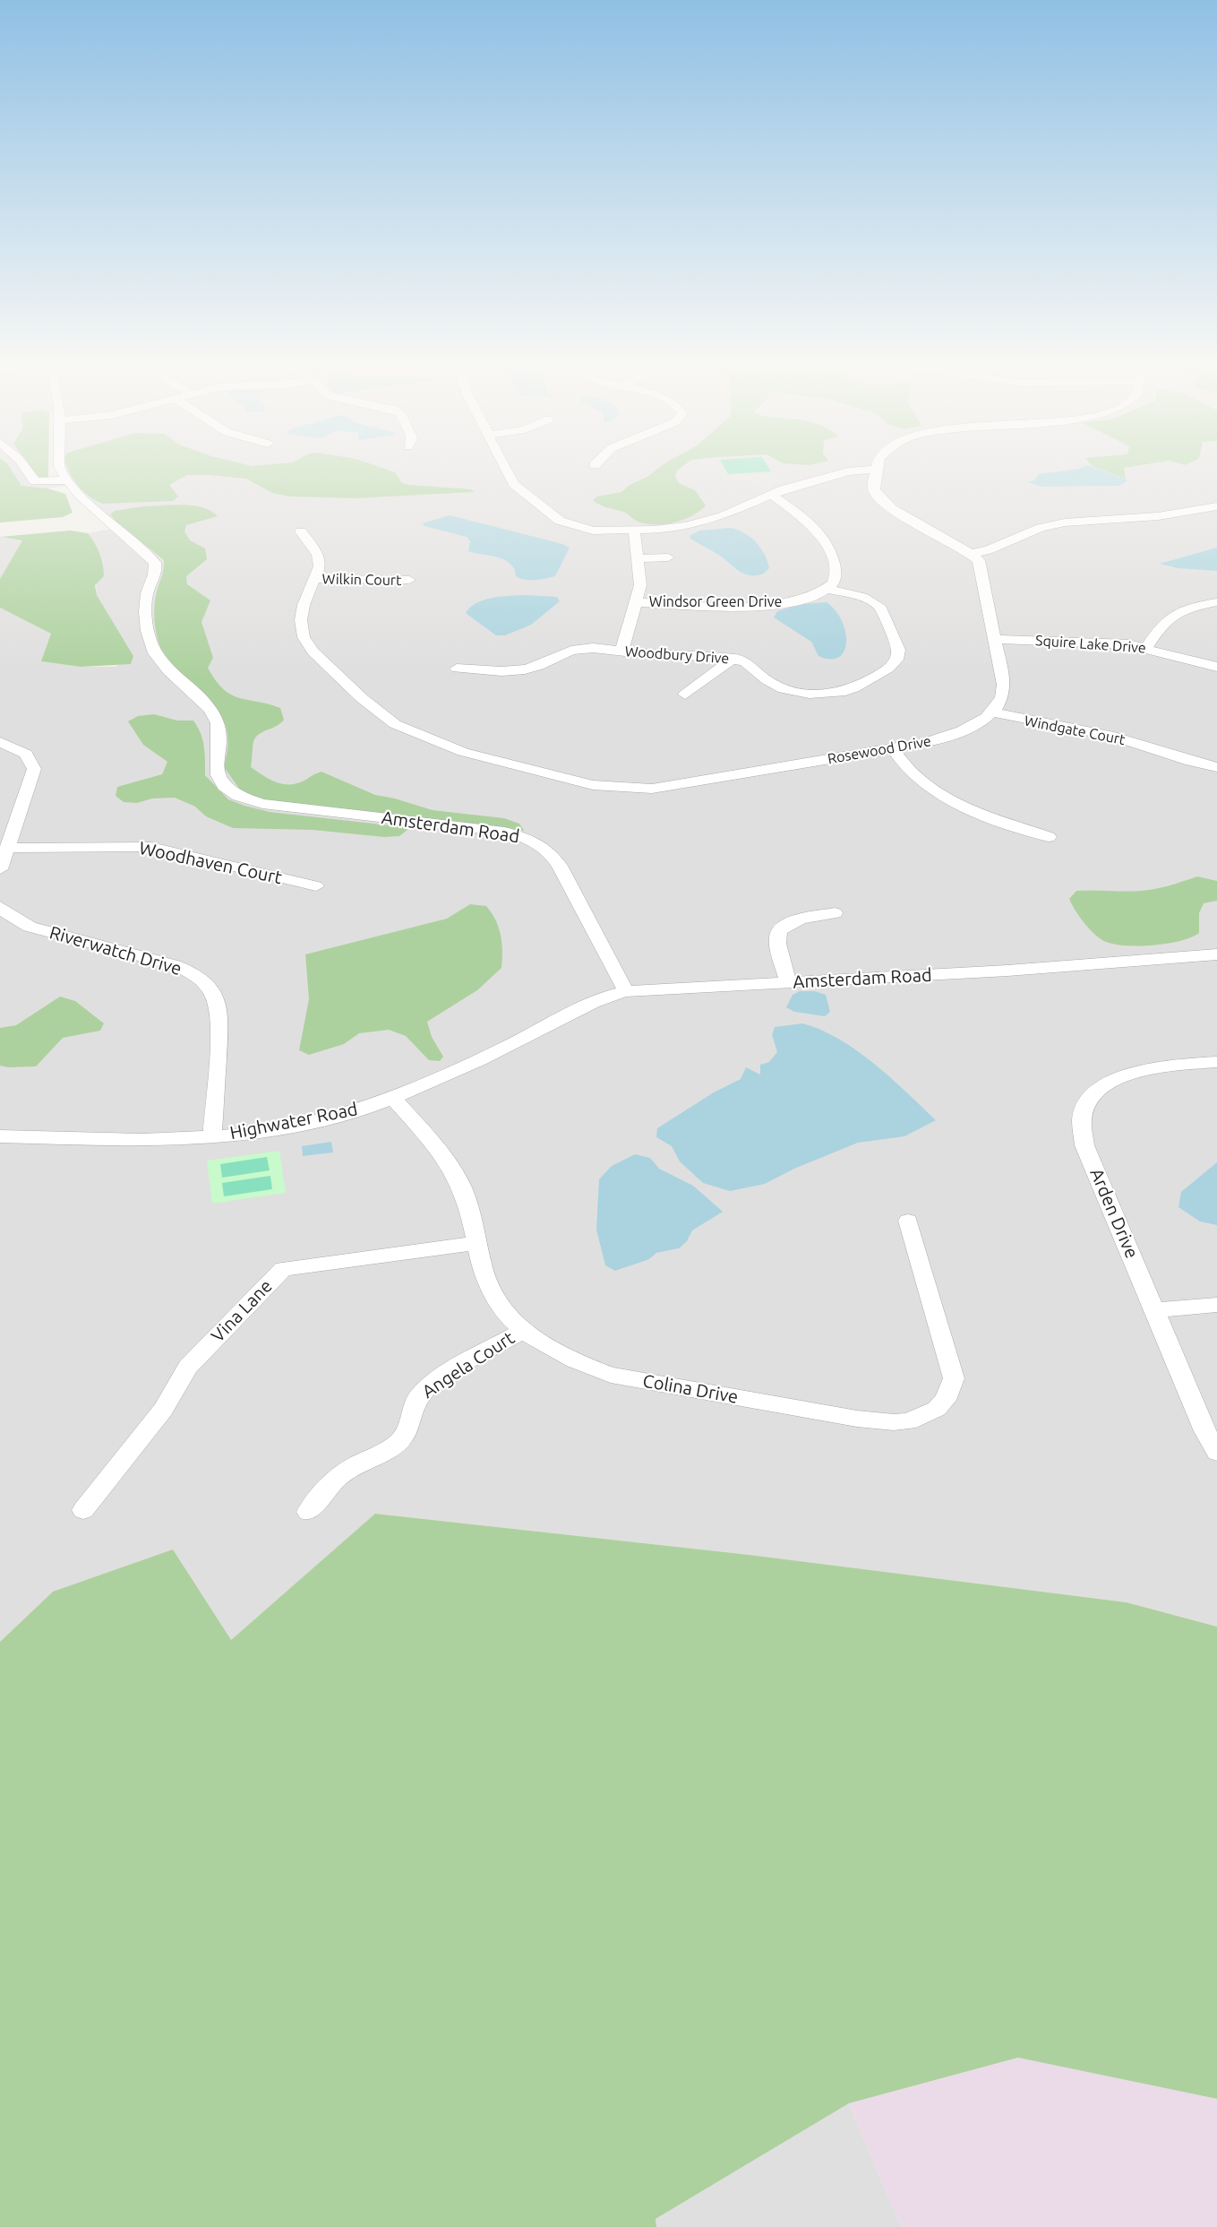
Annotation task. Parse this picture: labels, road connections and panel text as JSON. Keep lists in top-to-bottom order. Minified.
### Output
{"streets":{"street":["Wilkin Court","Windsor Green Drive","Squire Lake Drive","Woodbury Drive","Windgate Court","Rosewood Drive","Amsterdam Road","Woodhaven Court","Riverwatch Drive","Highwater Road","Arden Drive","Vina Lane","Angela Court","Colina Drive"]},"crossings":[["Wilkin Court","Rosewood Drive"],["Windsor Green Drive","Woodbury Drive"],["Windgate Court","Rosewood Drive"],["Amsterdam Road","Highwater Road"],["Riverwatch Drive","Highwater Road"],["Highwater Road","Colina Drive"],["Vina Lane","Colina Drive"],["Angela Court","Colina Drive"]]}
